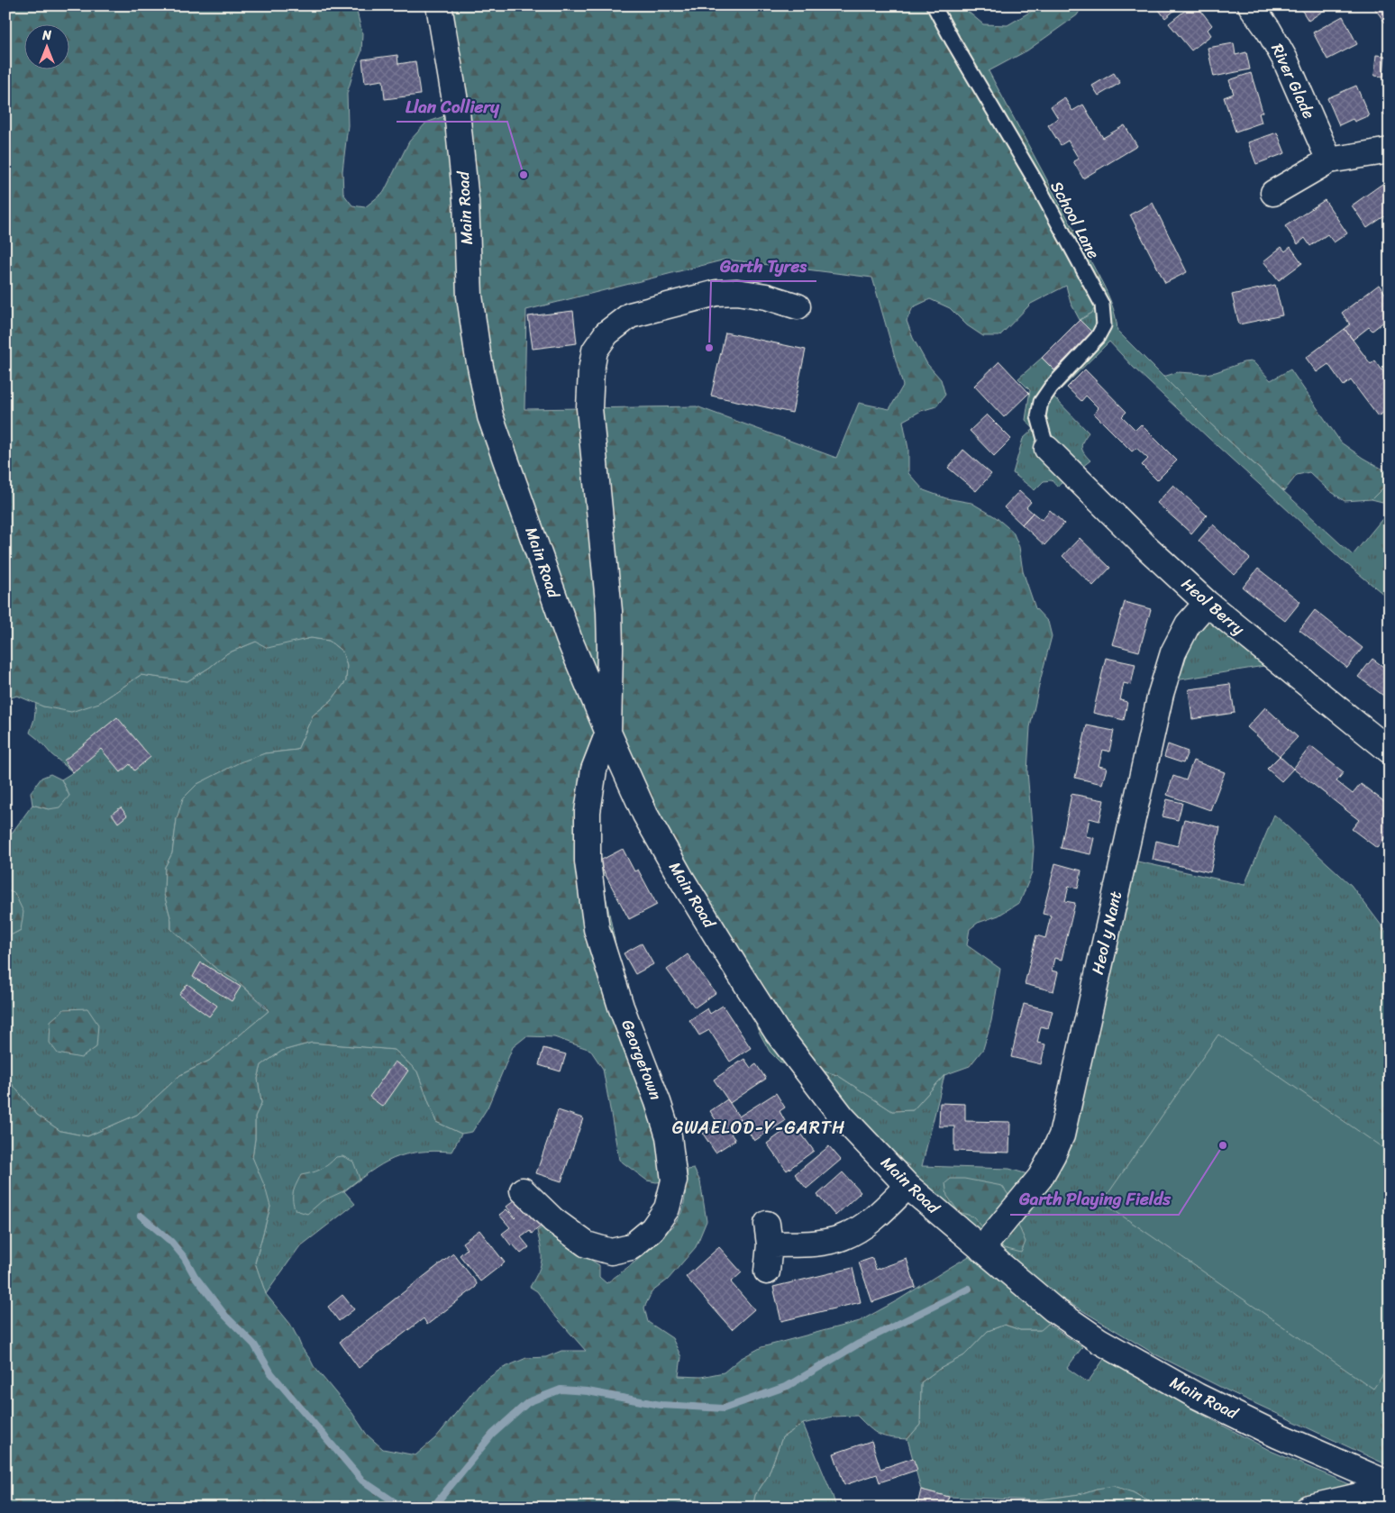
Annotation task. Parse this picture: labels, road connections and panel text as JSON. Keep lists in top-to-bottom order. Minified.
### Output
{"streets":{"street":["River Glade","Main Road","Heol Berry","Heol y Nant","Georgetown"],"lane":["School Lane"]},"crossings":[["Main Road","Heol y Nant"],["Main Road","Georgetown"],["School Lane","Heol Berry"],["Heol Berry","Heol y Nant"]],"districts":["GWAELOD-Y-GARTH"],"places":["Llan Colliery","Garth Tyres","Garth Playing Fields"],"north":"top"}
